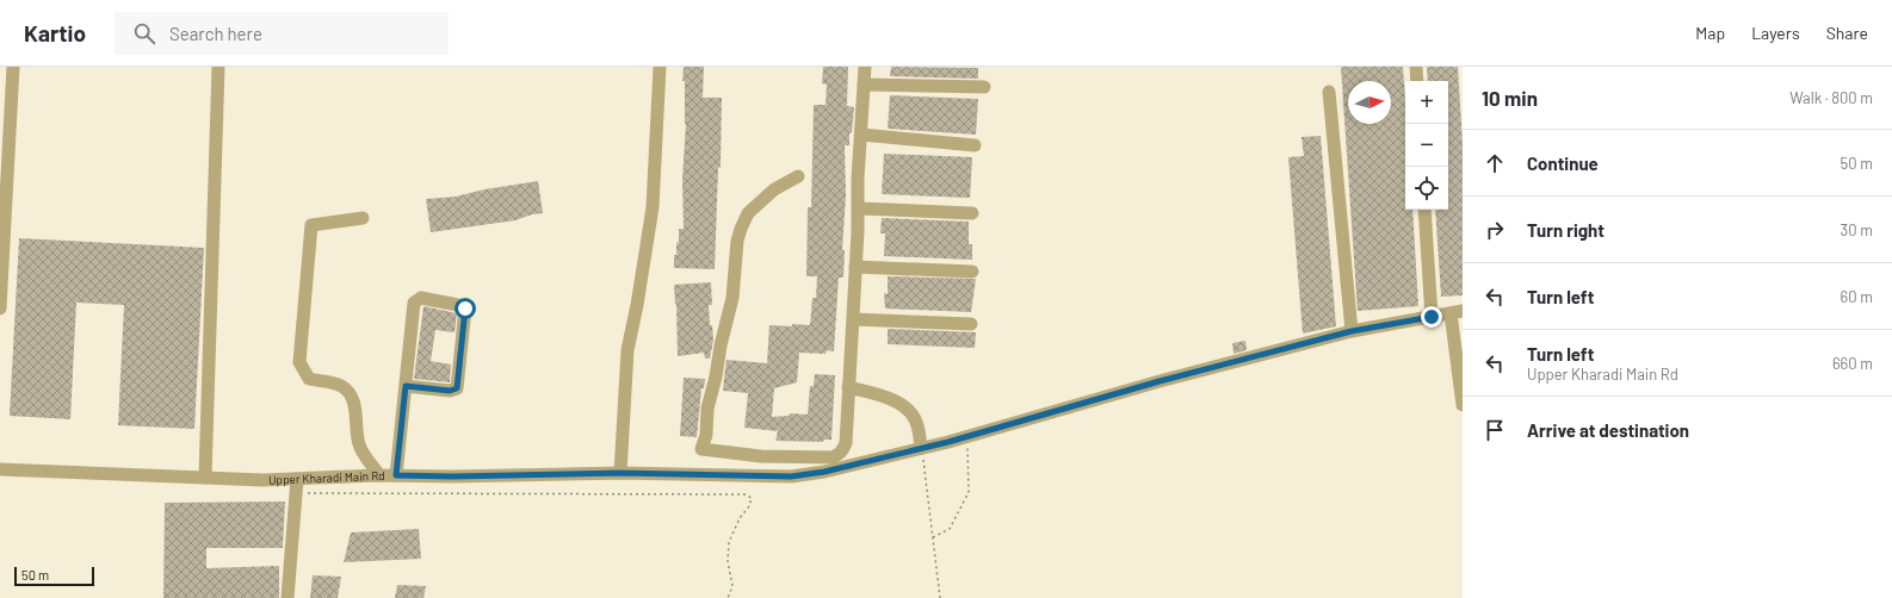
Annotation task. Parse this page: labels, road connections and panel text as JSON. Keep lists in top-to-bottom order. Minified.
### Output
{"streets":{"street":["Upper Kharadi Main Rd"]},"scale_bar":"50 m","north":"right","page":{"header":"Kartio","search":"Search here","nav":["Map","Layers","Share"],"heading":["10 min","Walk · 800 m"],"map_buttons":["+","−"],"list":[["Continue","50 m"],["Turn right","30 m"],["Turn left","60 m"],["Turn left","Upper Kharadi Main Rd","660 m"],"Arrive at destination"],"scale":"50 m"}}
